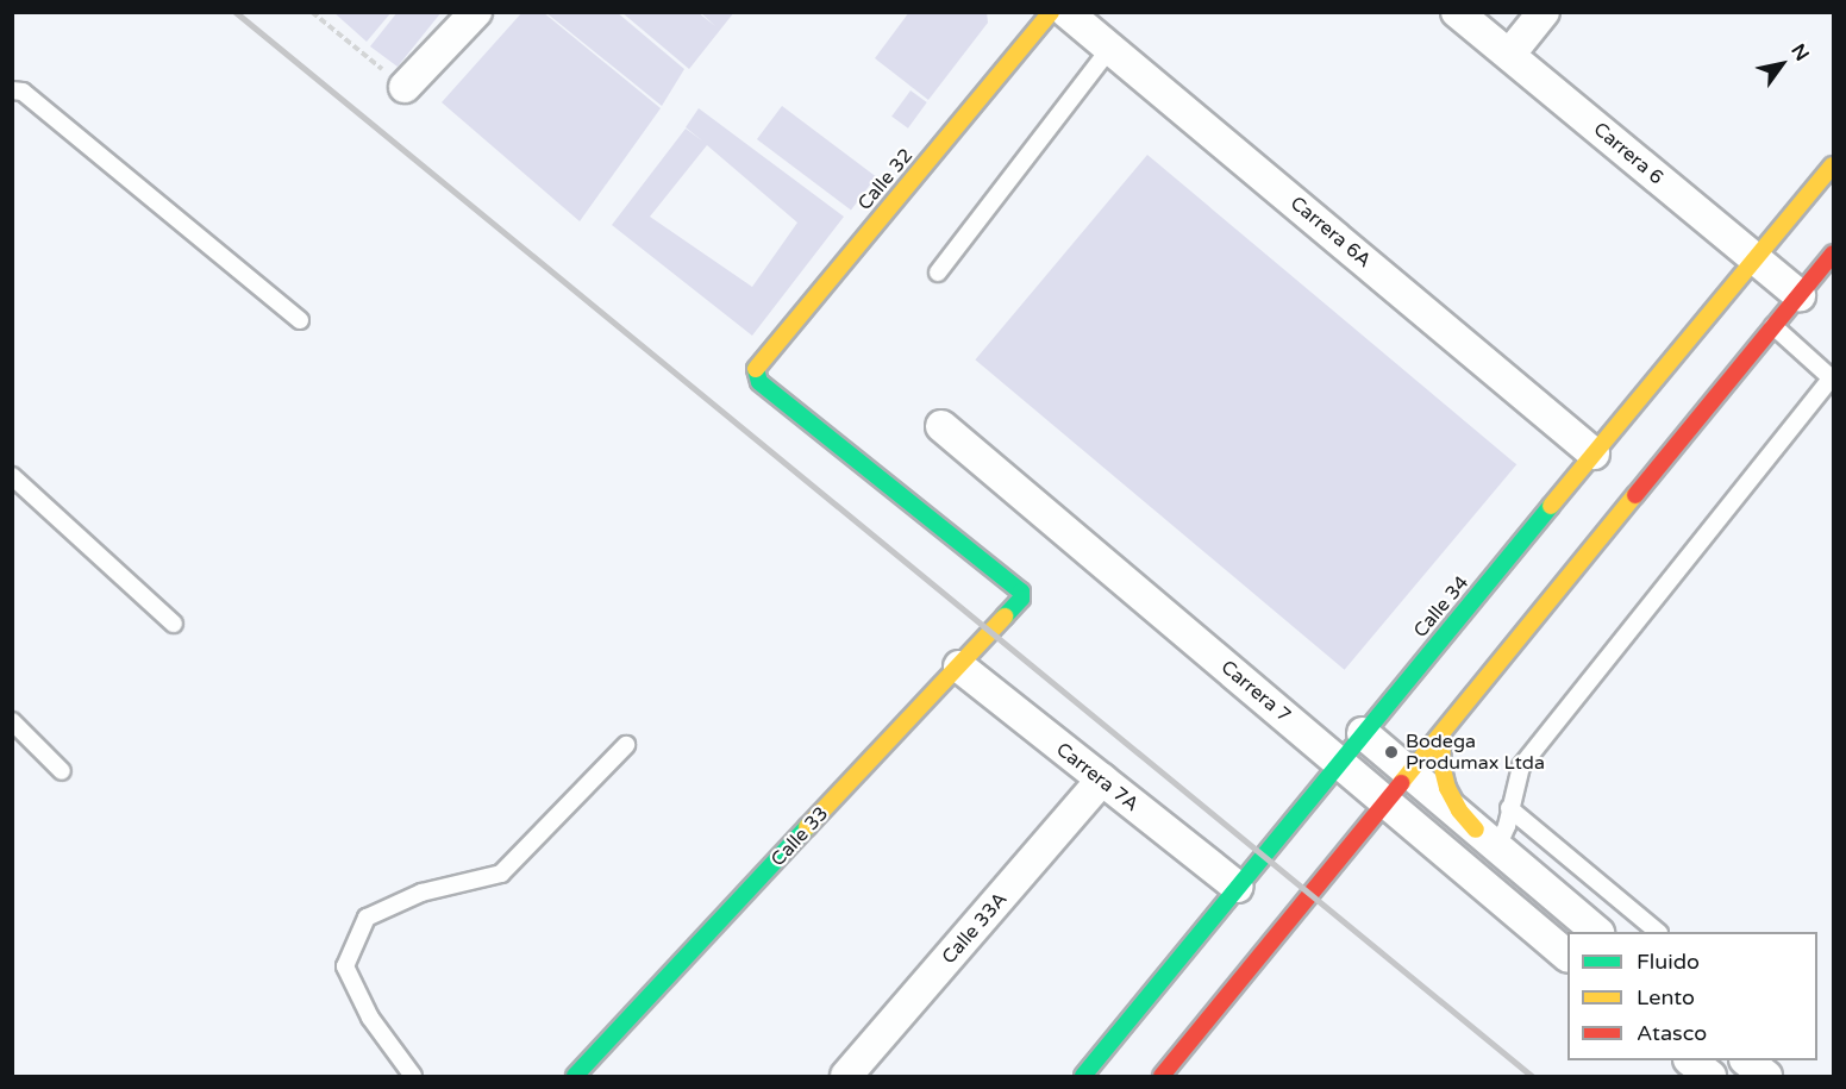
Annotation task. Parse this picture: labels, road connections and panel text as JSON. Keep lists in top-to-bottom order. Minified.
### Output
{"streets":{"main road":["Calle 32","Calle 34","Calle 33"],"street":["Carrera 6","Carrera 6A","Carrera 7","Carrera 7A","Calle 33A"]},"crossings":[["Carrera 6","Calle 34"],["Calle 32","Calle 33"],["Carrera 6A","Calle 34"],["Calle 34","Carrera 7"],["Calle 34","Carrera 7A"],["Carrera 7A","Calle 33"],["Carrera 7A","Calle 33A"]],"places":["Bodega Produmax Ltda"],"legend":["Fluido","Lento","Atasco"],"north":"top right"}
